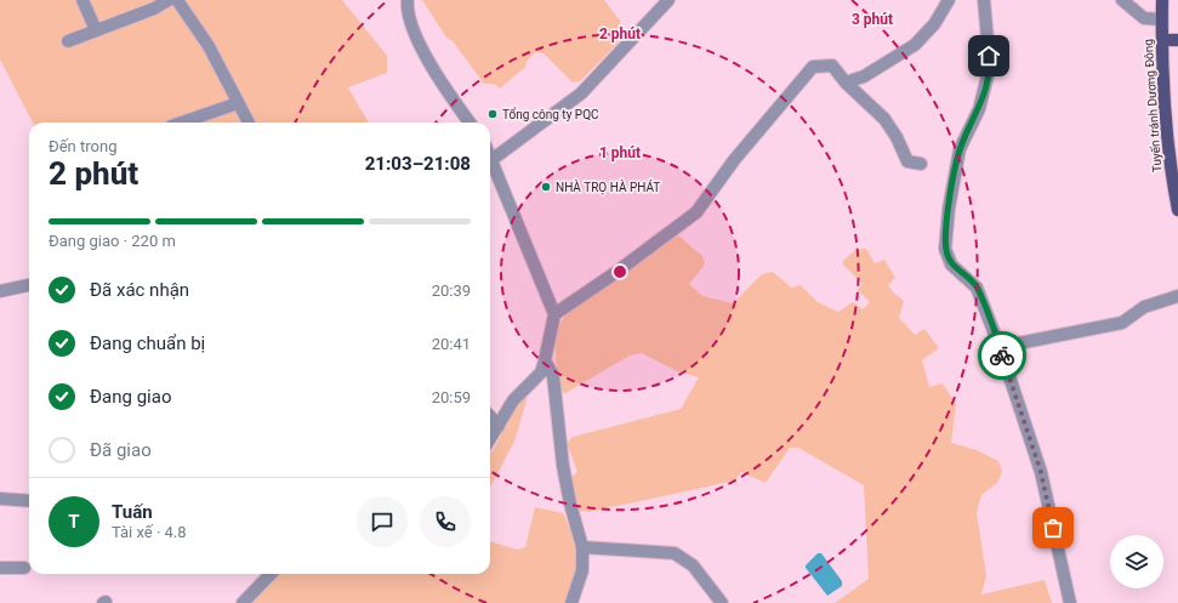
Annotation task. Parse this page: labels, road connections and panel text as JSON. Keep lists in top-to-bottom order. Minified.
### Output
{"streets":{"main road":["Tuyến tránh Dương Đông"]},"places":["Tổng công ty PQC","NHÀ TRỌ HÀ PHÁT"],"page":{"heading":["2 phút","Đến trong","21:03–21:08"],"panel":["Tuấn","Tài xế · 4.8"],"bar":"Đang giao · 220 m","list":[["Đã xác nhận","20:39"],["Đang chuẩn bị","20:41"],["Đang giao","20:59"],"Đã giao"],"round":"T"},"rings":["3 phút","2 phút","1 phút"]}
